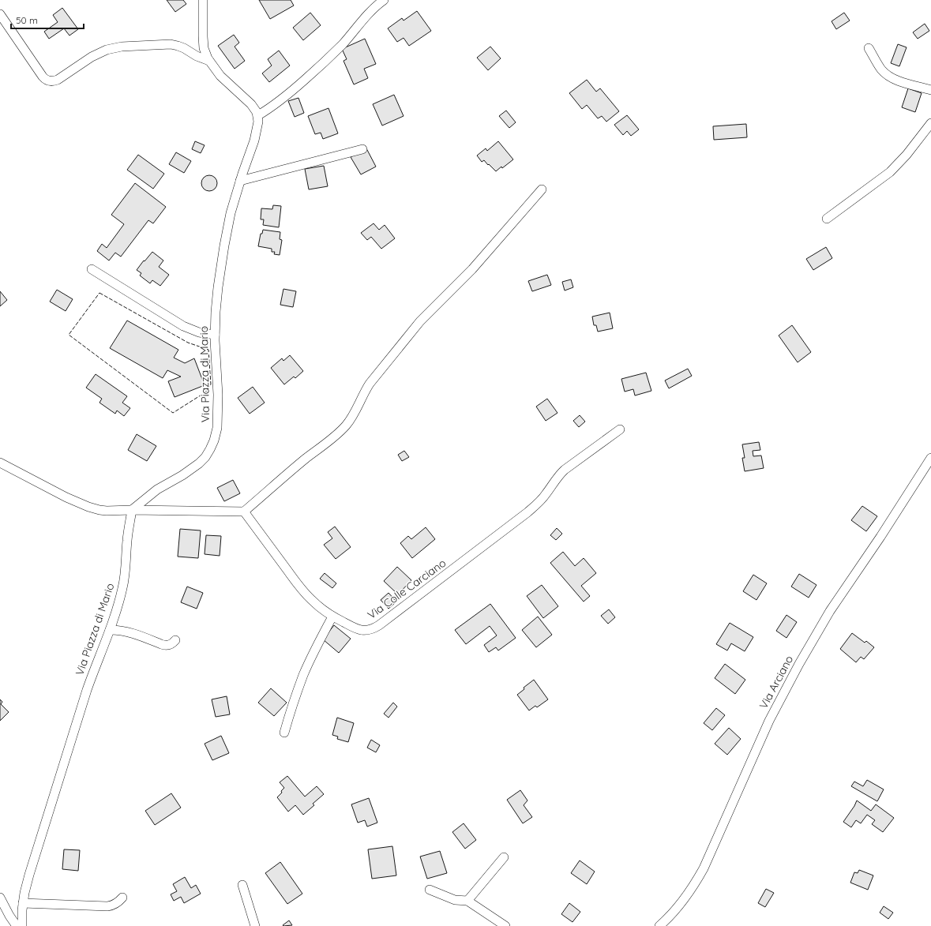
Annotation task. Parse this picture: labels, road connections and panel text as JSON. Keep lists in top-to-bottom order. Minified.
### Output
{"streets":{"street":["Via Piazza di Mario","Via Colle Carciano","Via Arciano"]},"scale_bar":"50 m"}
